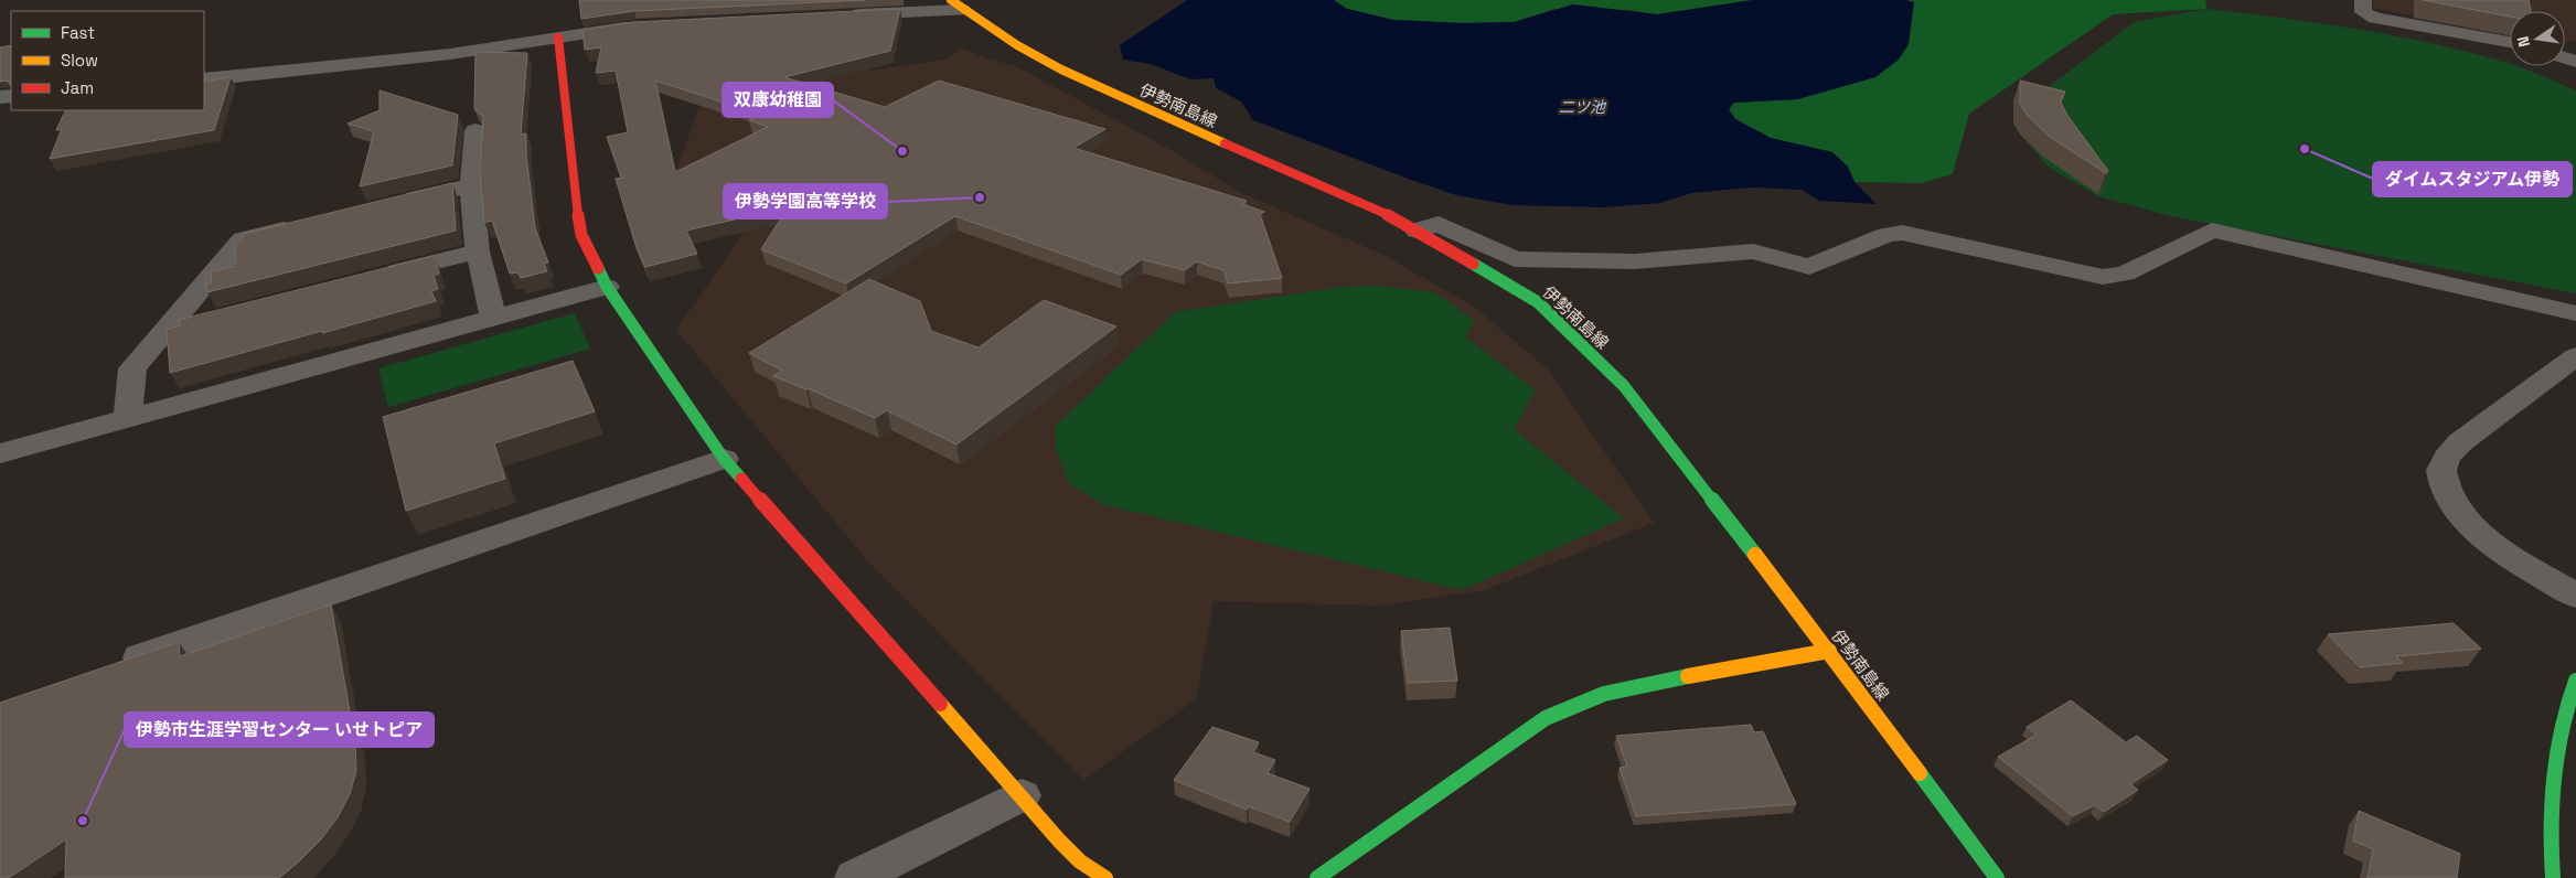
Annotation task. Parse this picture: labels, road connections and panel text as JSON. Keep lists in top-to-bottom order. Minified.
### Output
{"streets":{"street":["伊勢南島線"]},"water":["二ツ池"],"places":["ダイムスタジアム伊勢","双康幼稚園","伊勢学園高等学校","伊勢市生涯学習センター いせトピア"],"legend":["Fast","Slow","Jam"],"north":"left"}
